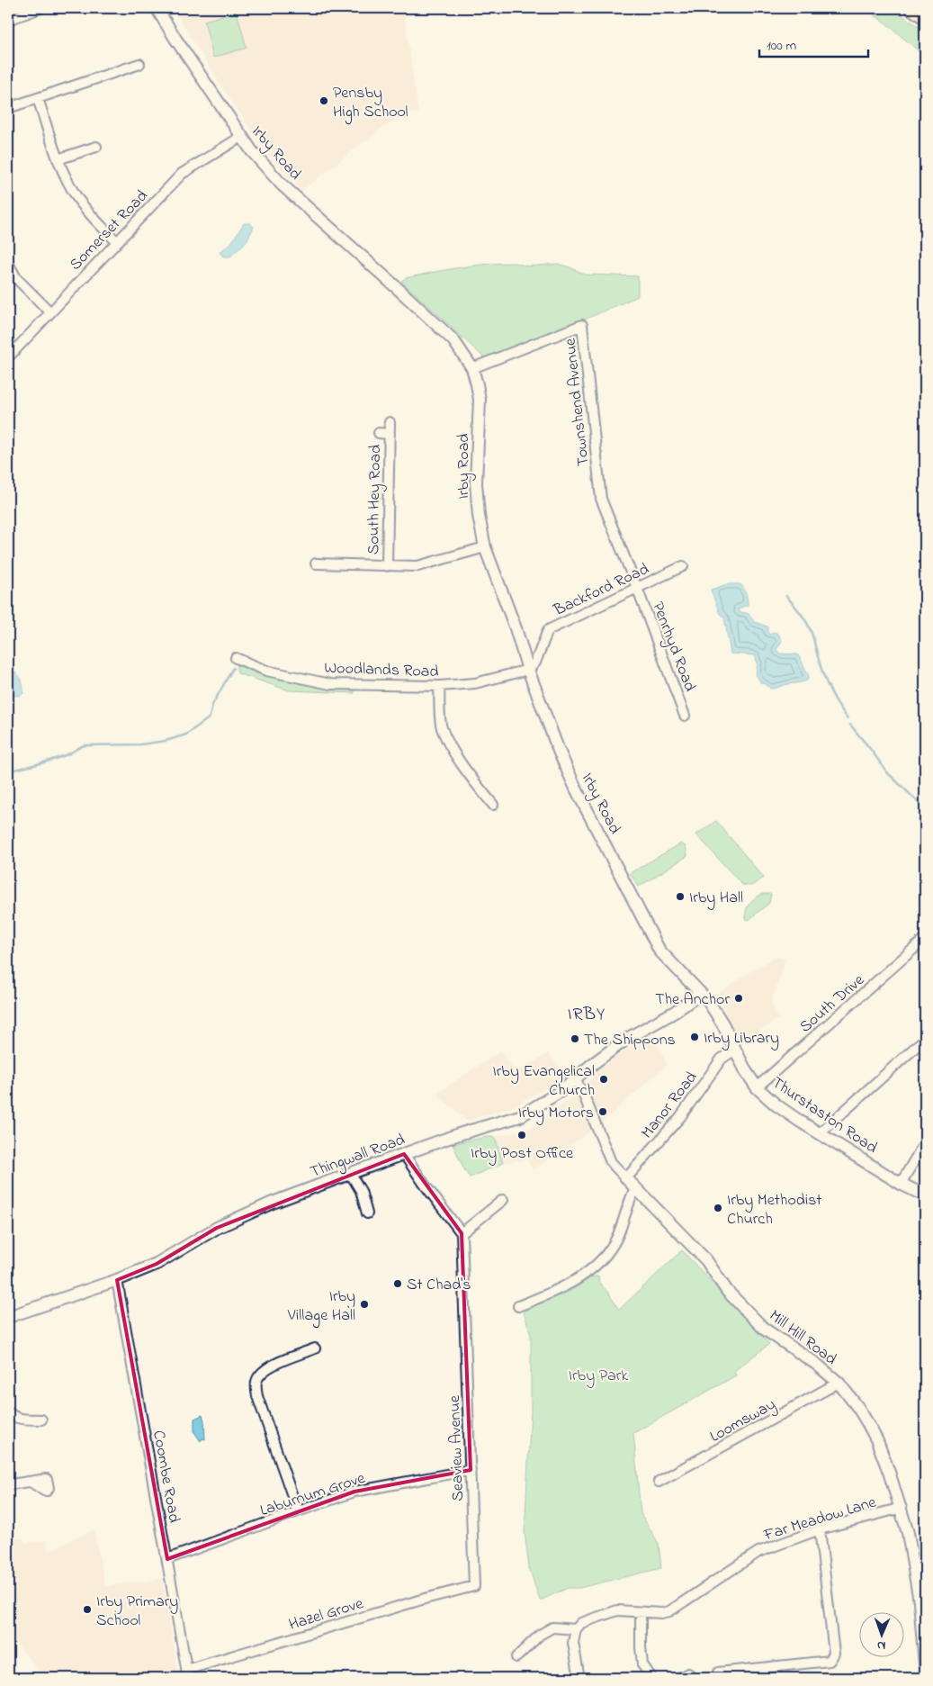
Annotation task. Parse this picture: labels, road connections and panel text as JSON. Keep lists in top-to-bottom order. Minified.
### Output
{"streets":{"street":["Irby Road","Somerset Road","Townshend Avenue","South Hey Road","Backford Road","Penrhyd Road","Woodlands Road","South Drive","Manor Road","Thurstaston Road","Thingwall Road","Mill Hill Road","Loomsway","Seaview Avenue","Coombe Road","Laburnum Grove","Far Meadow Lane","Hazel Grove"]},"crossings":[["Irby Road","Somerset Road"],["Irby Road","Townshend Avenue"],["Irby Road","Backford Road"],["Irby Road","Woodlands Road"],["Irby Road","Thurstaston Road"],["Irby Road","Thingwall Road"],["Townshend Avenue","Backford Road"],["Townshend Avenue","Penrhyd Road"],["Backford Road","Penrhyd Road"],["Backford Road","Woodlands Road"],["South Drive","Thurstaston Road"],["Manor Road","Thurstaston Road"],["Manor Road","Mill Hill Road"],["Thurstaston Road","Thingwall Road"],["Thingwall Road","Mill Hill Road"],["Thingwall Road","Coombe Road"],["Mill Hill Road","Loomsway"],["Mill Hill Road","Far Meadow Lane"],["Seaview Avenue","Laburnum Grove"],["Seaview Avenue","Hazel Grove"],["Coombe Road","Laburnum Grove"],["Coombe Road","Hazel Grove"]],"districts":["IRBY"],"parks":["Irby Park"],"places":["Pensby High School","Irby Hall","The Anchor","Irby Library","The Shippons","Irby Evangelical Church","Irby Motors","Irby Post Office","Irby Methodist Church","St Chad's","Irby Village Hall","Irby Primary School"],"scale_bar":"100 m","north":"bottom"}
